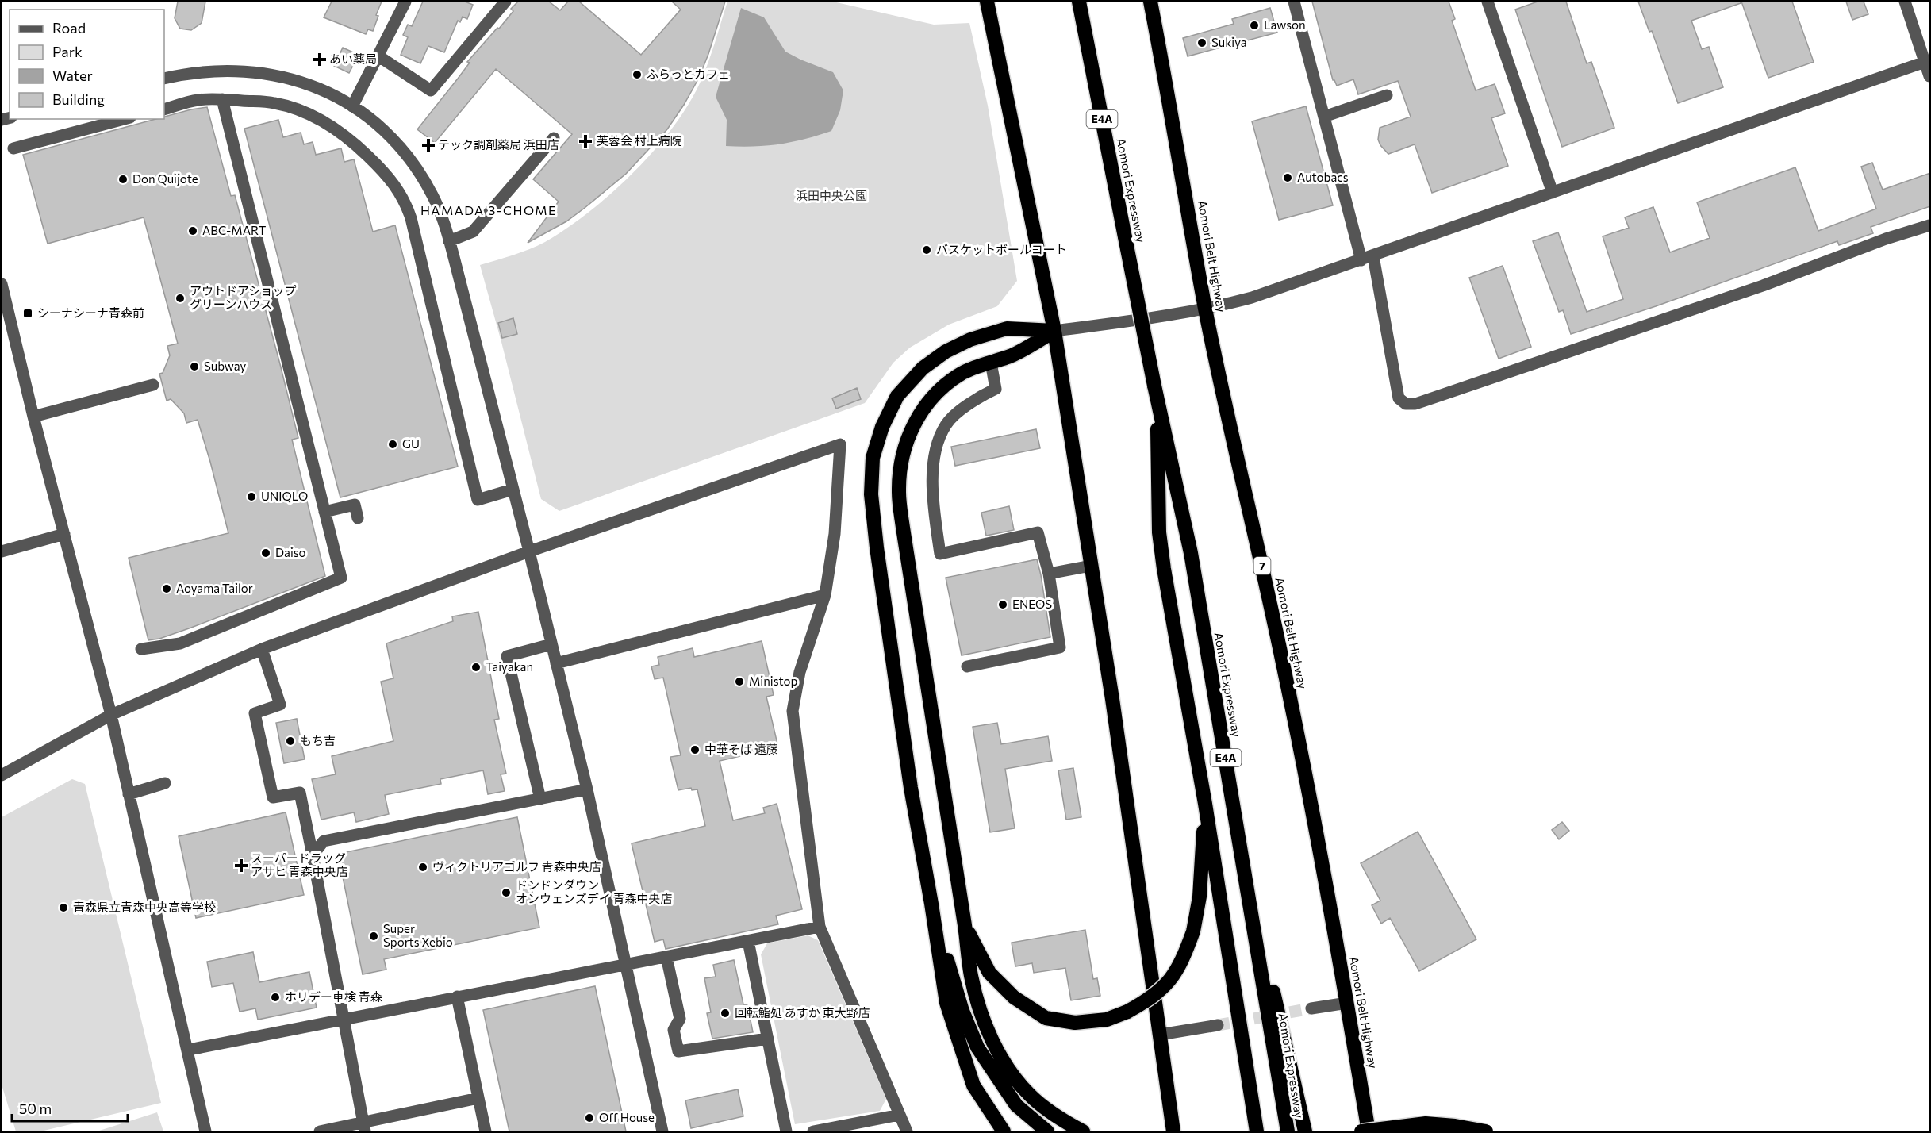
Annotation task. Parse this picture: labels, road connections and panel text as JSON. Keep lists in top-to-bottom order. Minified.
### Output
{"streets":{"highway":["E4A","Aomori Expressway","Aomori Belt Highway","7"]},"districts":["HAMADA 3-CHOME"],"parks":["浜田中央公園"],"places":{"other":["Lawson","Sukiya","ふらっとカフェ","Autobacs","Don Quijote","ABC-MART","バスケットボールコート","アウトドアショップ グリーンハウス","Subway","GU","UNIQLO","Daiso","Aoyama Tailor","ENEOS","Taiyakan","Ministop","もち吉","中華そば 遠藤","ヴィクトリアゴルフ 青森中央店","ドンドンダウン オンウェンズデイ 青森中央店","青森県立青森中央高等学校","Super Sports Xebio","ホリデー車検 青森","回転鮨処 あすか 東大野店","Off House"],"health":["あい薬局","芙蓉会 村上病院","テック調剤薬局 浜田店","スーパードラッグ アサヒ 青森中央店"],"transit":["シーナシーナ青森前"]},"legend":["Road","Park","Water","Building"],"scale_bar":"50 m"}
